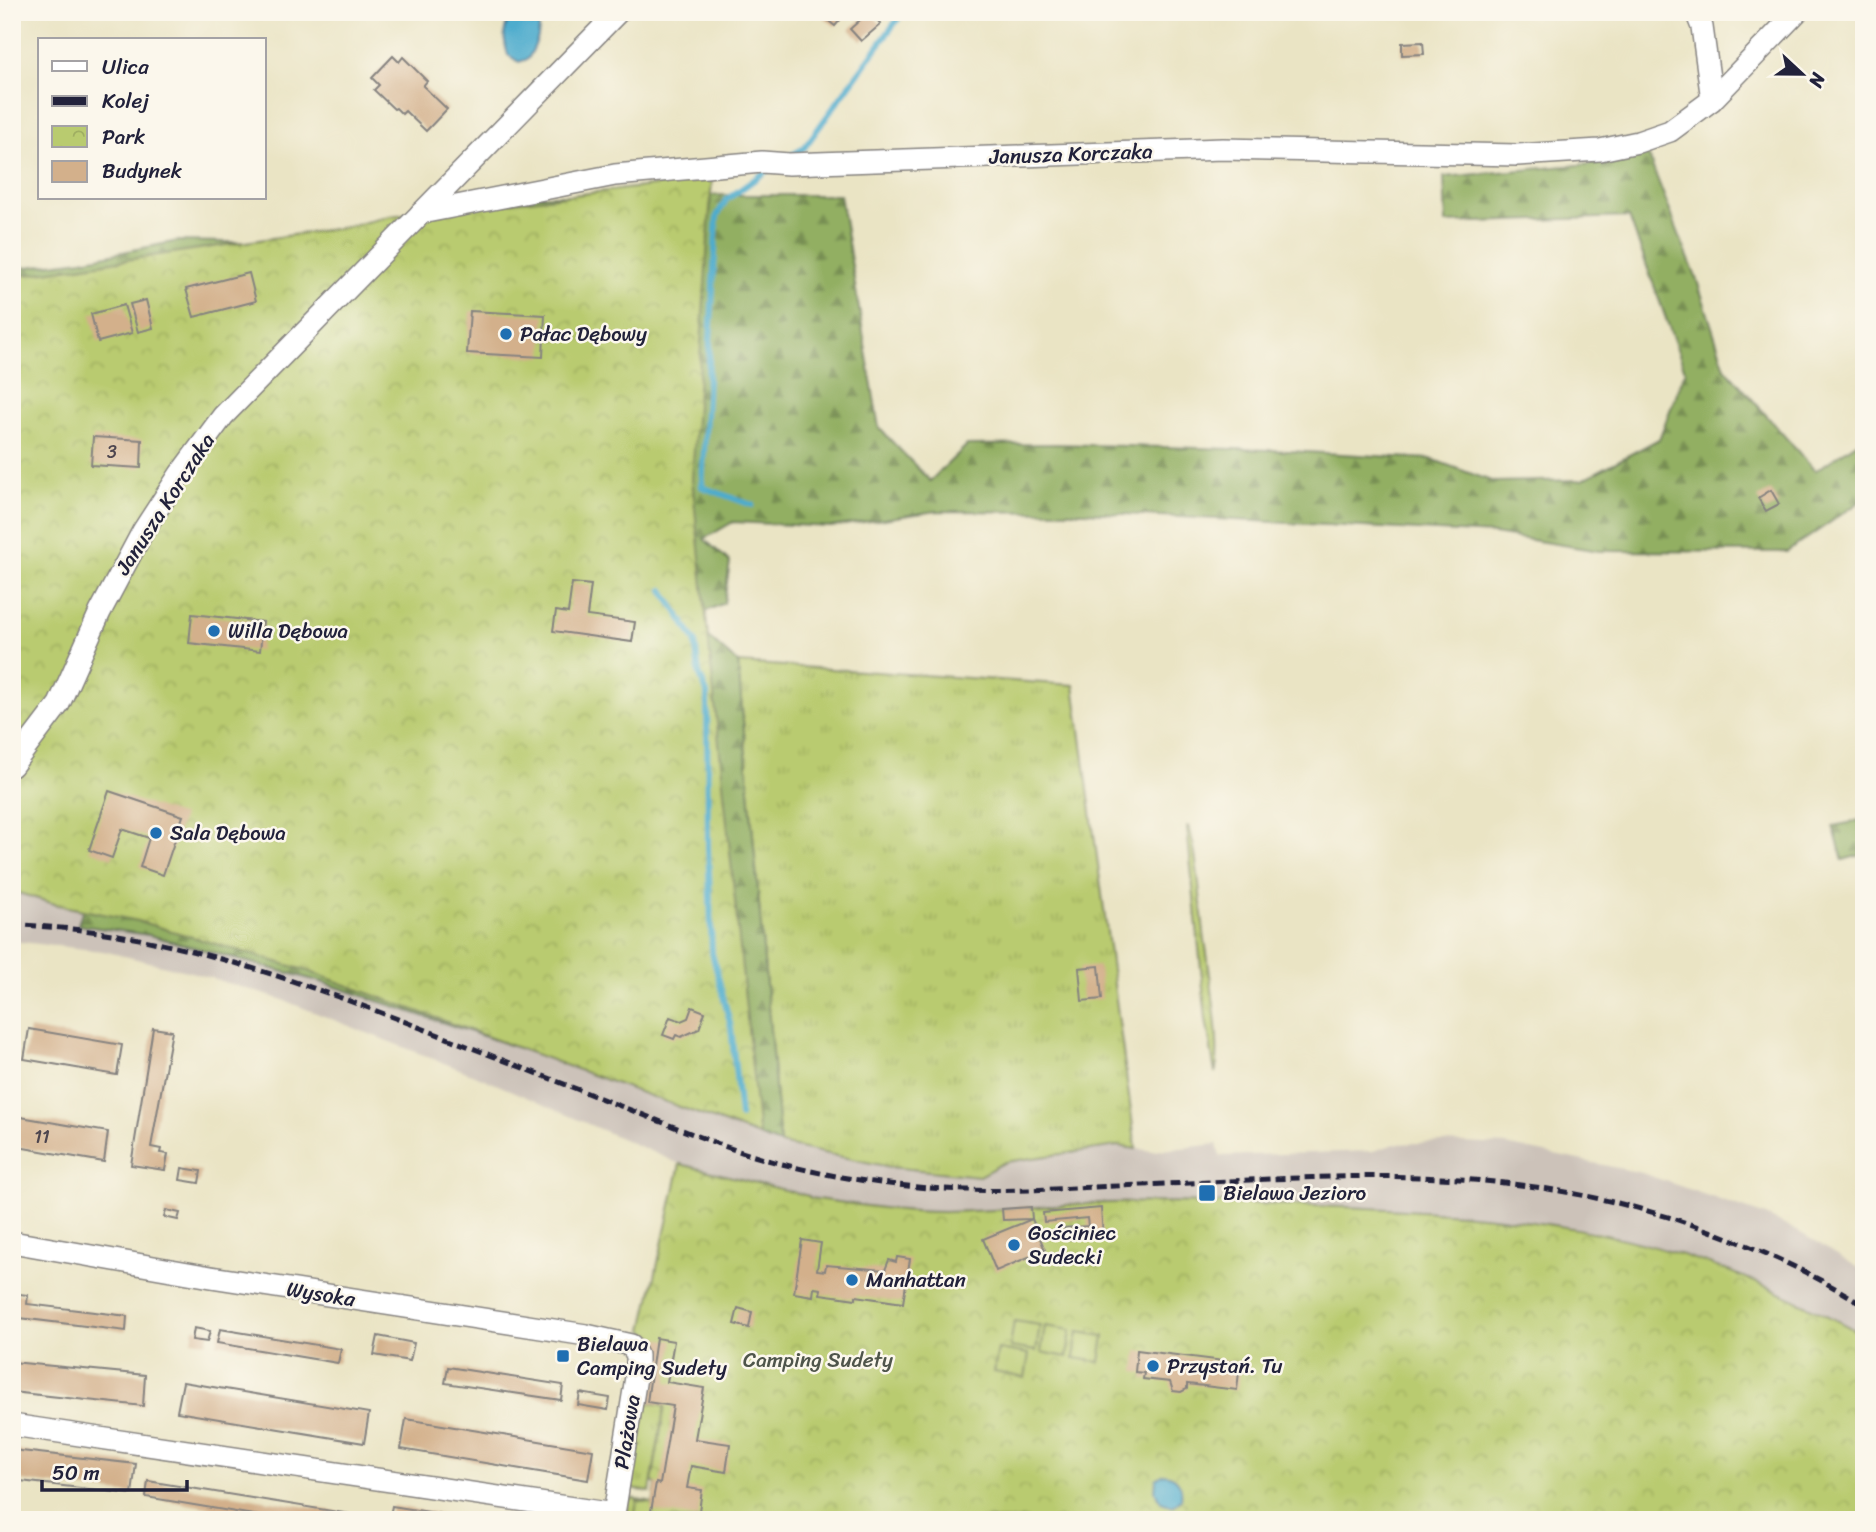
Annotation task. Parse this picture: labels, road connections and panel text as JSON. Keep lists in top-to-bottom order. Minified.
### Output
{"streets":{"street":["Janusza Korczaka","Wysoka","Plażowa"]},"crossings":[["Wysoka","Plażowa"]],"parks":["Camping Sudety"],"places":{"other":["Pałac Dębowy","Willa Dębowa","Sala Dębowa","Gościniec Sudecki","Manhattan","Przystań. Tu"],"transit":["Bielawa Jezioro","Bielawa Camping Sudety"]},"house_numbers":["3","11"],"legend":["Ulica","Kolej","Park","Budynek"],"scale_bar":"50 m","north":"right"}
